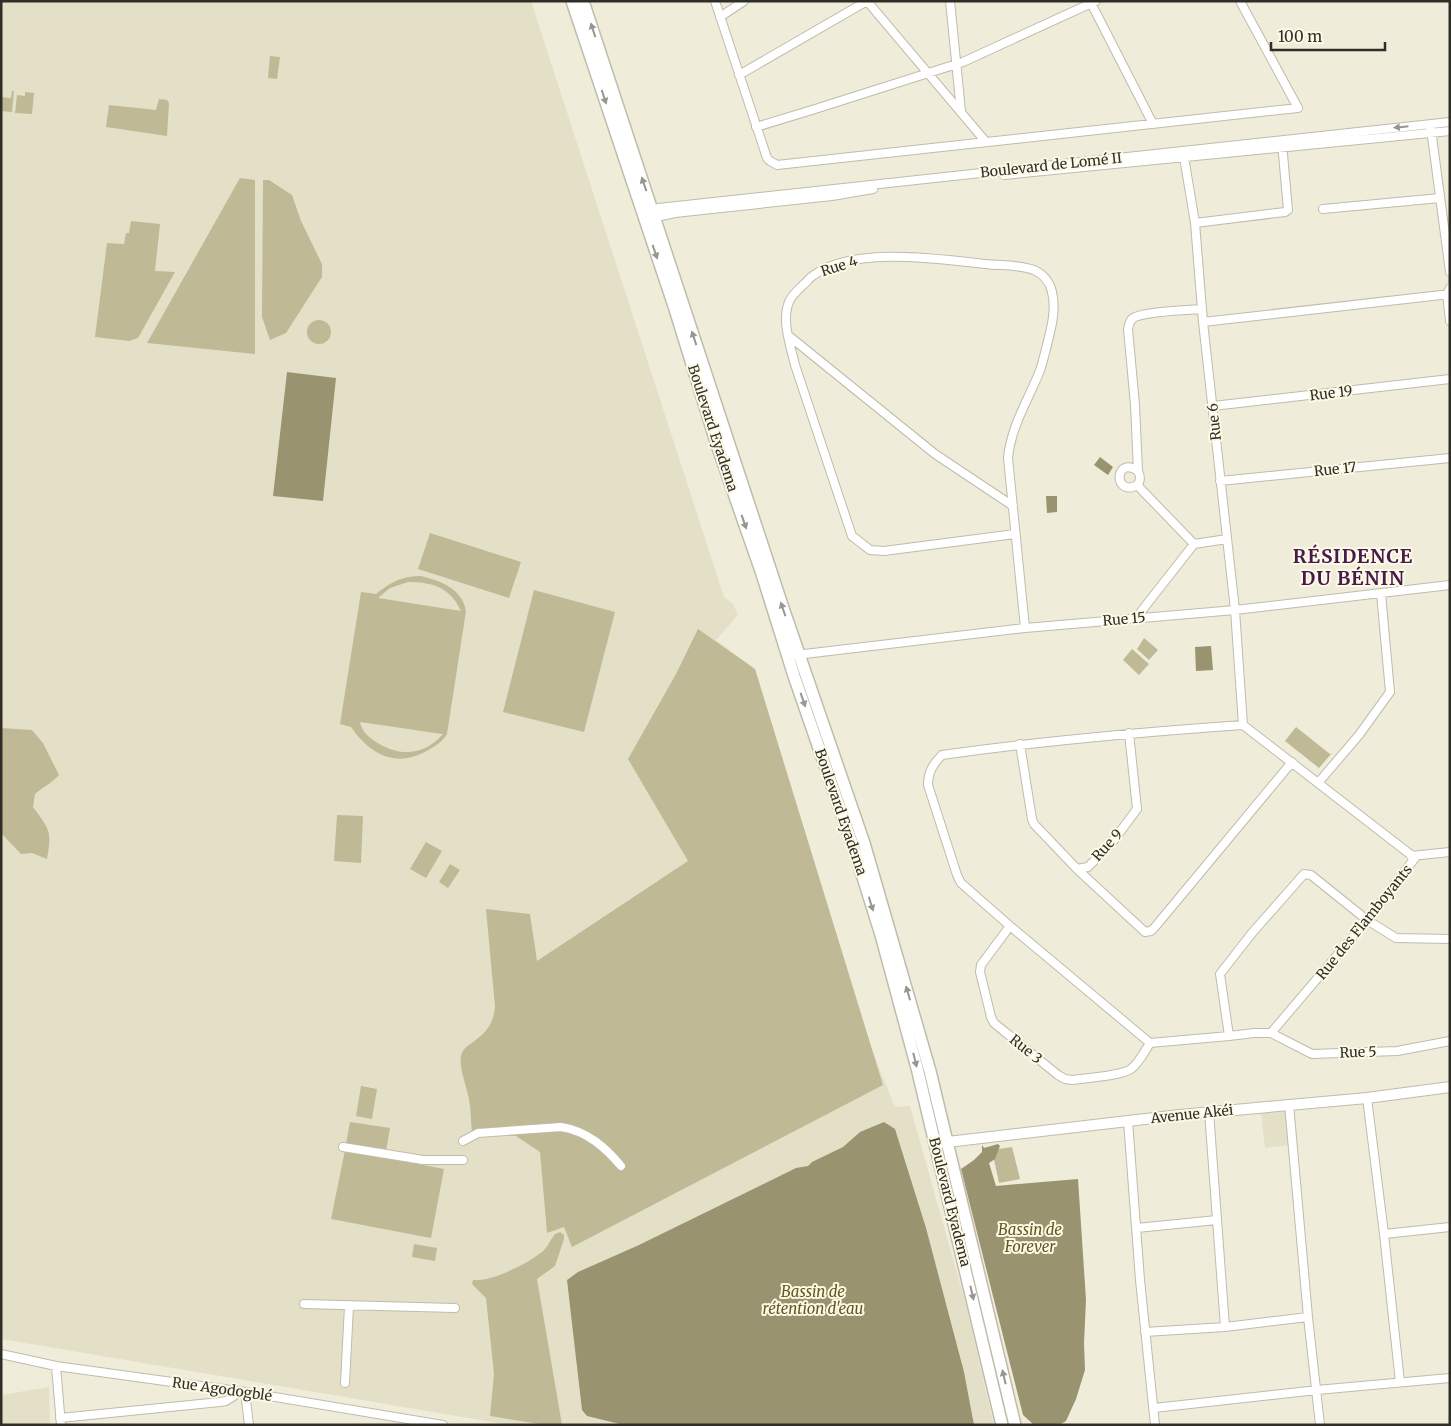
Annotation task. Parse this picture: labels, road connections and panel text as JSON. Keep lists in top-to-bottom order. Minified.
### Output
{"streets":{"highway":["Boulevard Eyadema"],"main road":["Avenue Akéi"],"street":["Boulevard de Lomé II","Rue 4","Rue 19","Rue 6","Rue 17","Rue 15","Rue 9","Rue des Flamboyants","Rue 3","Rue 5","Rue Agodogblé"]},"crossings":[["Boulevard de Lomé II","Rue 6"],["Boulevard de Lomé II","Boulevard Eyadema"],["Rue 4","Rue 15"],["Rue 19","Rue 6"],["Rue 6","Rue 17"],["Rue 6","Rue 15"],["Rue 6","Rue des Flamboyants"],["Boulevard Eyadema","Rue 15"],["Boulevard Eyadema","Avenue Akéi"],["Rue des Flamboyants","Rue 5"]],"districts":["RÉSIDENCE DU BÉNIN"],"water":["Bassin de Forever","Bassin de rétention d'eau"],"scale_bar":"100 m"}
